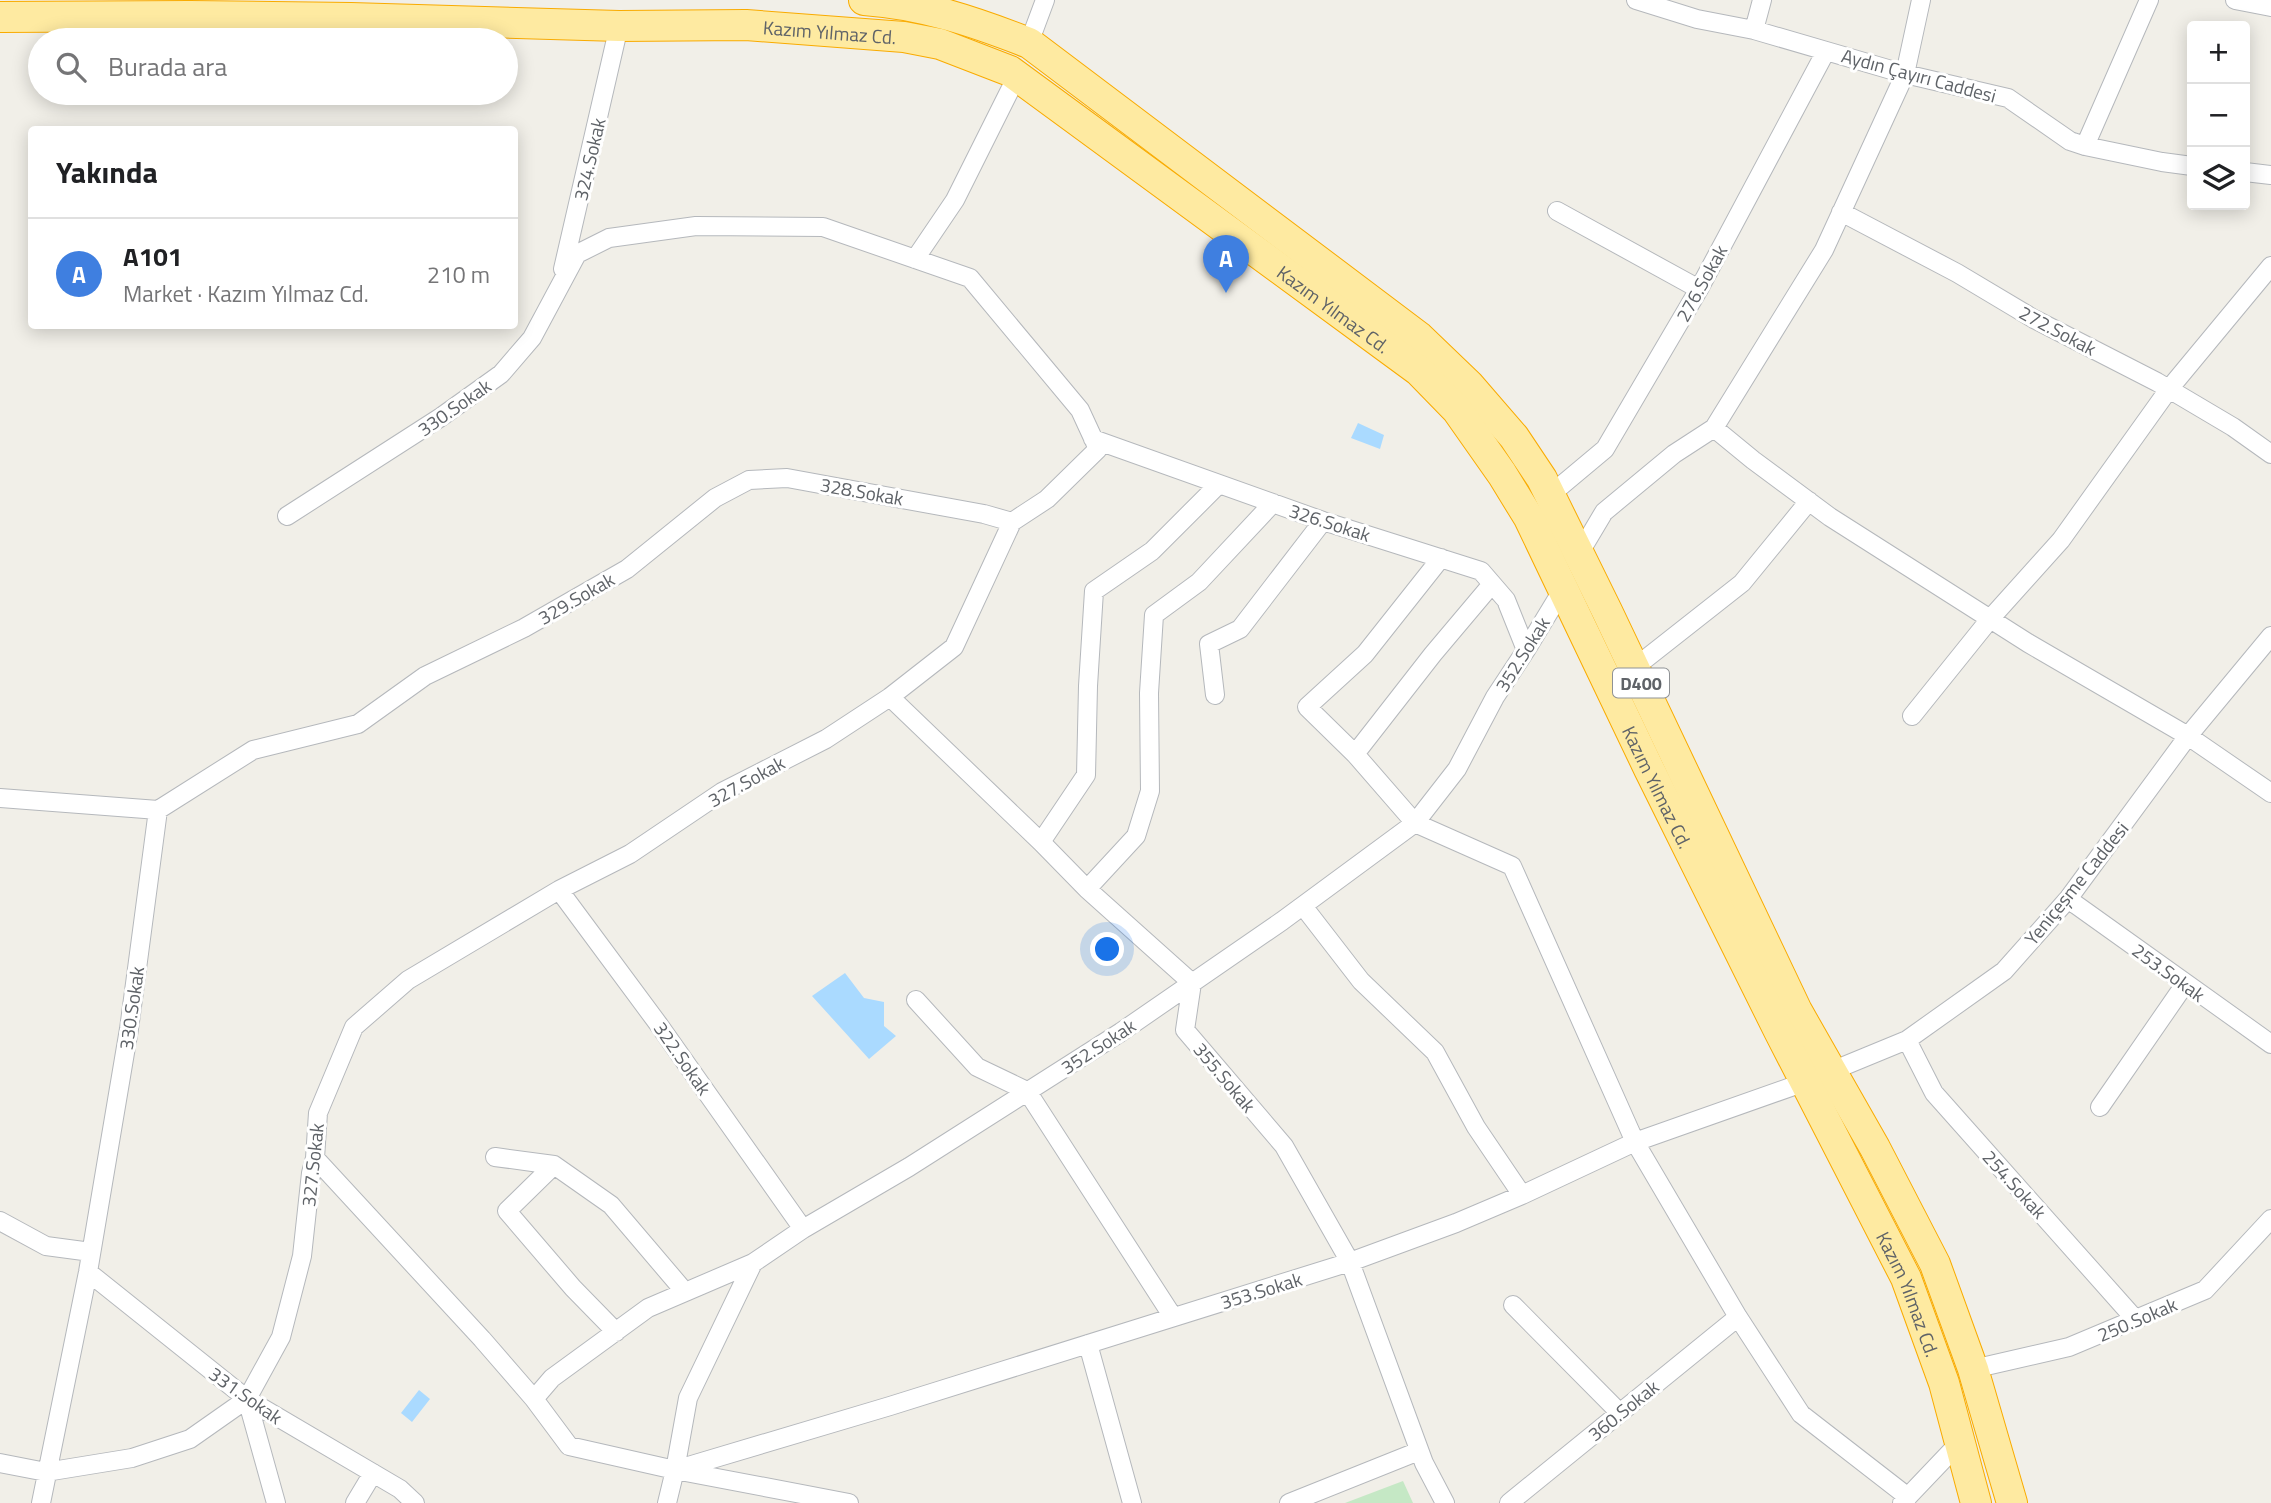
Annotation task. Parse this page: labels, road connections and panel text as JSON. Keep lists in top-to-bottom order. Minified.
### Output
{"streets":{"highway":["Kazım Yılmaz Cd.","D400"],"street":["Aydın Çayırı Caddesi","324.Sokak","276.Sokak","272.Sokak","330.Sokak","328.Sokak","326.Sokak","329.Sokak","352.Sokak","327.Sokak","Yeniçeşme Caddesi","253.Sokak","322.Sokak","355.Sokak","254.Sokak","353.Sokak","250.Sokak","331.Sokak","360.Sokak"]},"crossings":[["Kazım Yılmaz Cd.","324.Sokak"],["Kazım Yılmaz Cd.","276.Sokak"],["Kazım Yılmaz Cd.","352.Sokak"],["Kazım Yılmaz Cd.","Yeniçeşme Caddesi"],["Kazım Yılmaz Cd.","353.Sokak"],["Kazım Yılmaz Cd.","250.Sokak"],["Aydın Çayırı Caddesi","276.Sokak"],["324.Sokak","330.Sokak"],["330.Sokak","329.Sokak"],["330.Sokak","327.Sokak"],["330.Sokak","331.Sokak"],["328.Sokak","329.Sokak"],["328.Sokak","327.Sokak"],["326.Sokak","352.Sokak"],["352.Sokak","322.Sokak"],["352.Sokak","355.Sokak"],["327.Sokak","322.Sokak"],["327.Sokak","331.Sokak"],["Yeniçeşme Caddesi","253.Sokak"],["Yeniçeşme Caddesi","254.Sokak"],["Yeniçeşme Caddesi","353.Sokak"],["355.Sokak","353.Sokak"],["254.Sokak","250.Sokak"]],"page":{"map_buttons":["+","−"],"search":"Burada ara","heading":"Yakında","list":[{"mark":"A","name":"A101","note":"Market · Kazım Yılmaz Cd.","value":"210 m"}],"pins":"A"}}
